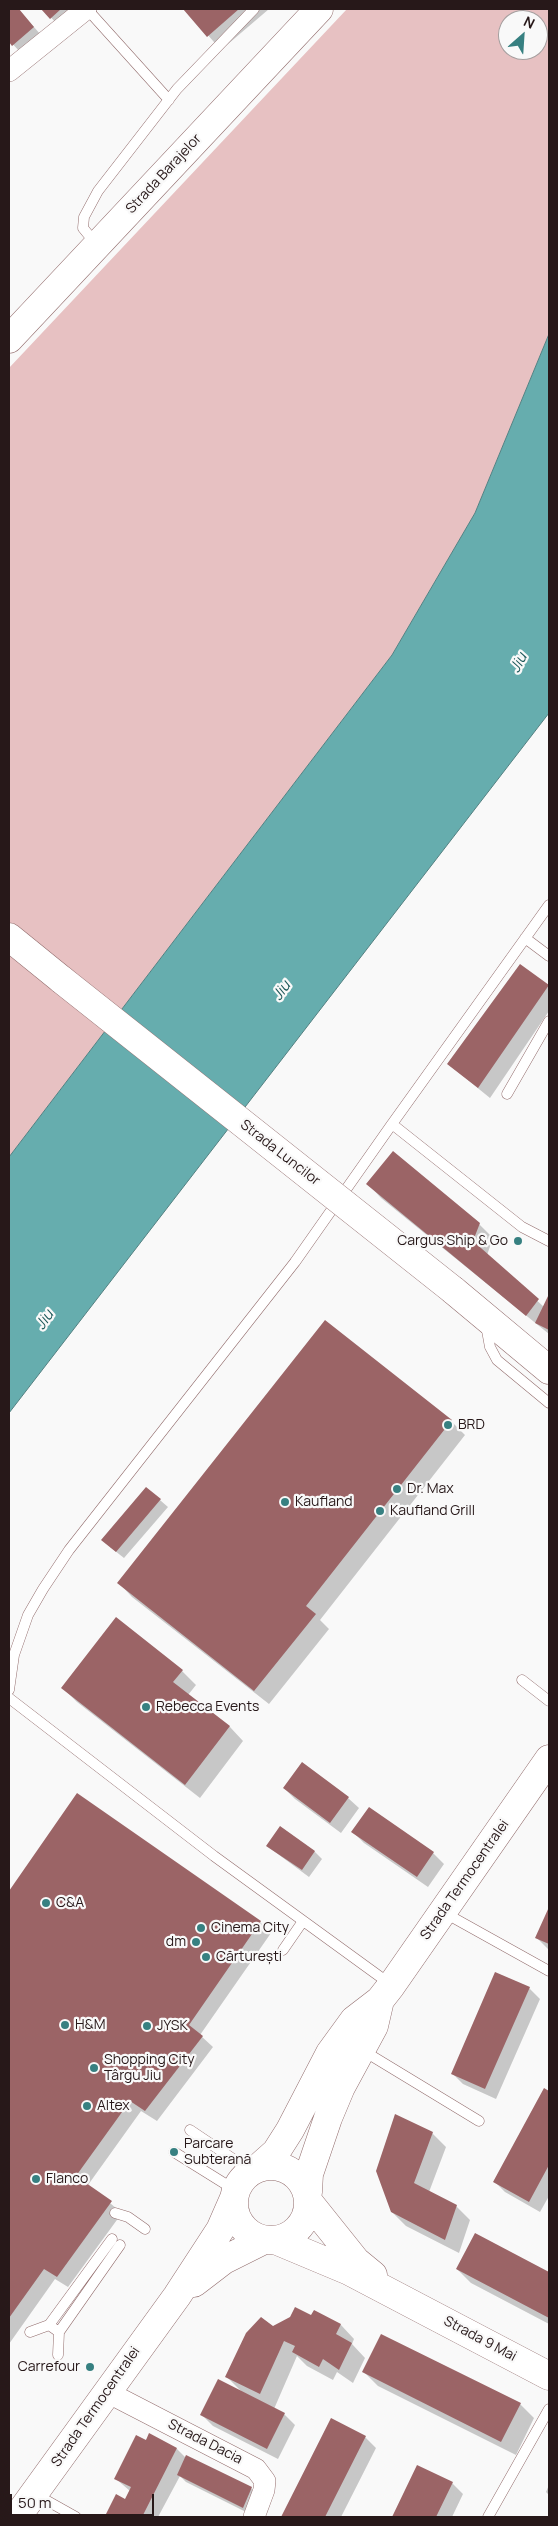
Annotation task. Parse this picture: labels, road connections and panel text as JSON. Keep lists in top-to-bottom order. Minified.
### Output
{"streets":{"main road":["Strada Barajelor","Strada Luncilor","Strada Termocentralei","Strada 9 Mai"],"street":["Strada Dacia"]},"crossings":[["Strada Termocentralei","Strada 9 Mai"],["Strada Termocentralei","Strada Dacia"]],"water":["Jiu"],"places":["Cargus Ship & Go","BRD","Dr. Max","Kaufland","Kaufland Grill","Rebecca Events","C&A","Cinema City","dm","Cărturești","H&M","JYSK","Shopping City Târgu Jiu","Altex","Parcare Subterană","Flanco","Carrefour"],"scale_bar":"50 m","north":"top right"}
